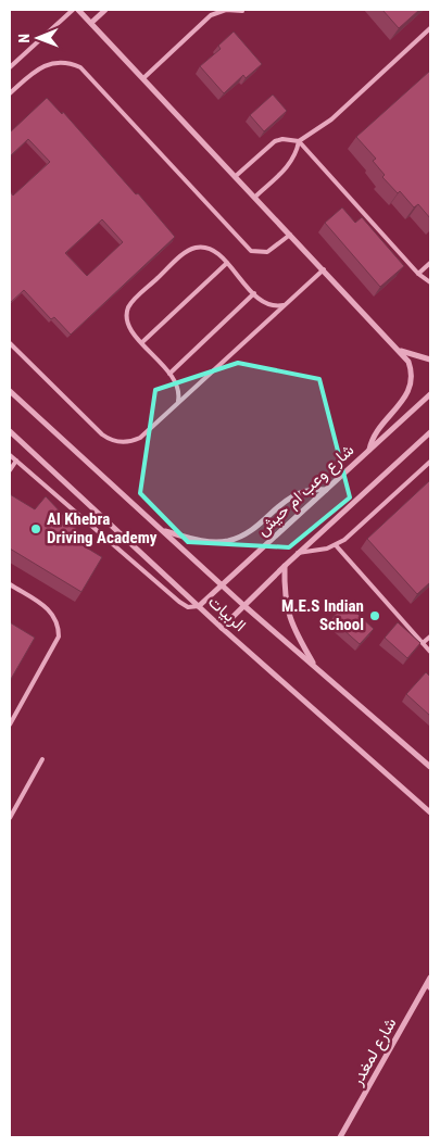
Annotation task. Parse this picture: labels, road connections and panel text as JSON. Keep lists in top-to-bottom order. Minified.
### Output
{"streets":{"street":["شارع وعب ام حيش","الربيات","شارع لمغدر"]},"crossings":[["شارع وعب ام حيش","الربيات"]],"places":["Al Khebra Driving Academy","M.E.S Indian School"],"north":"left"}
